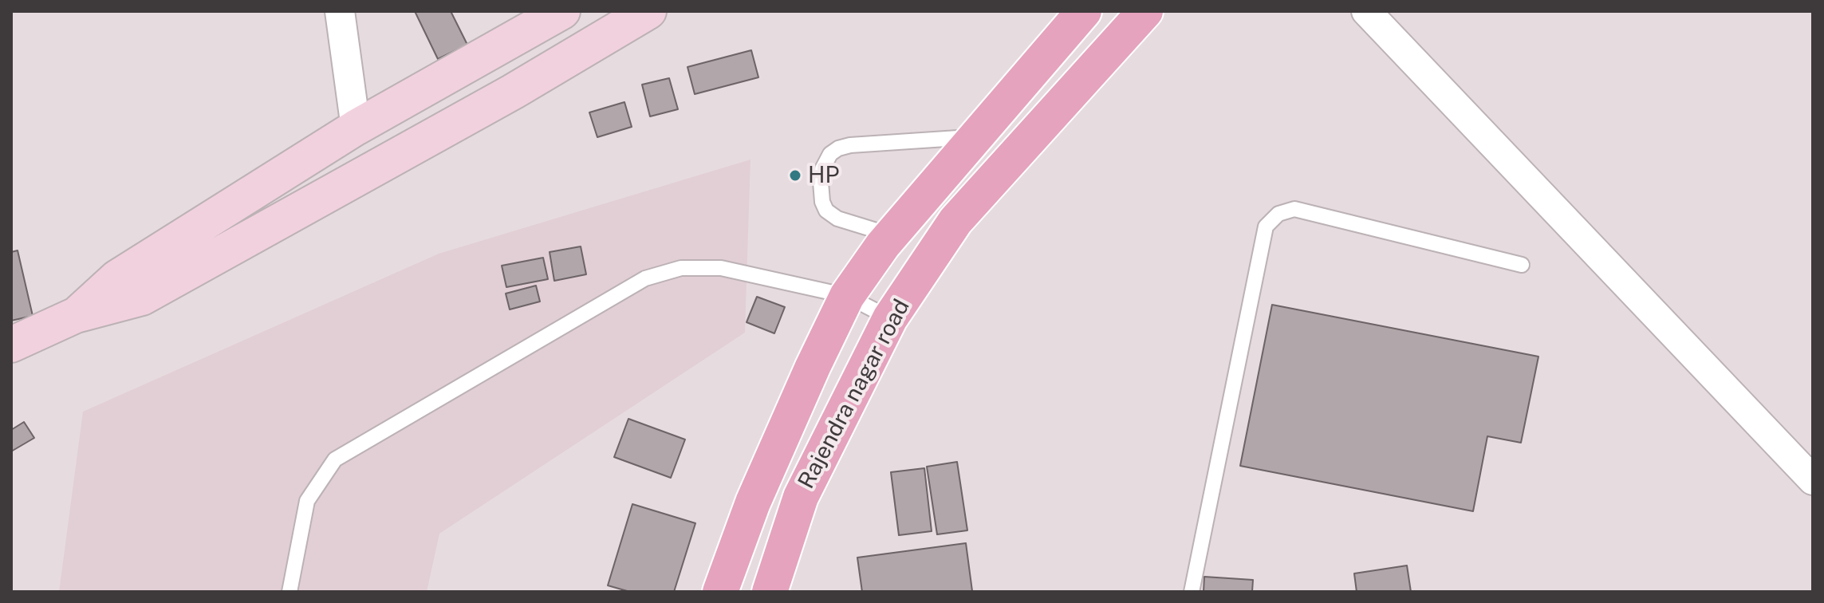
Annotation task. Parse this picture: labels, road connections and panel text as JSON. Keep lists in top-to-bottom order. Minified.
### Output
{"streets":{"main road":["Rajendra nagar road"]},"places":["HP"]}
